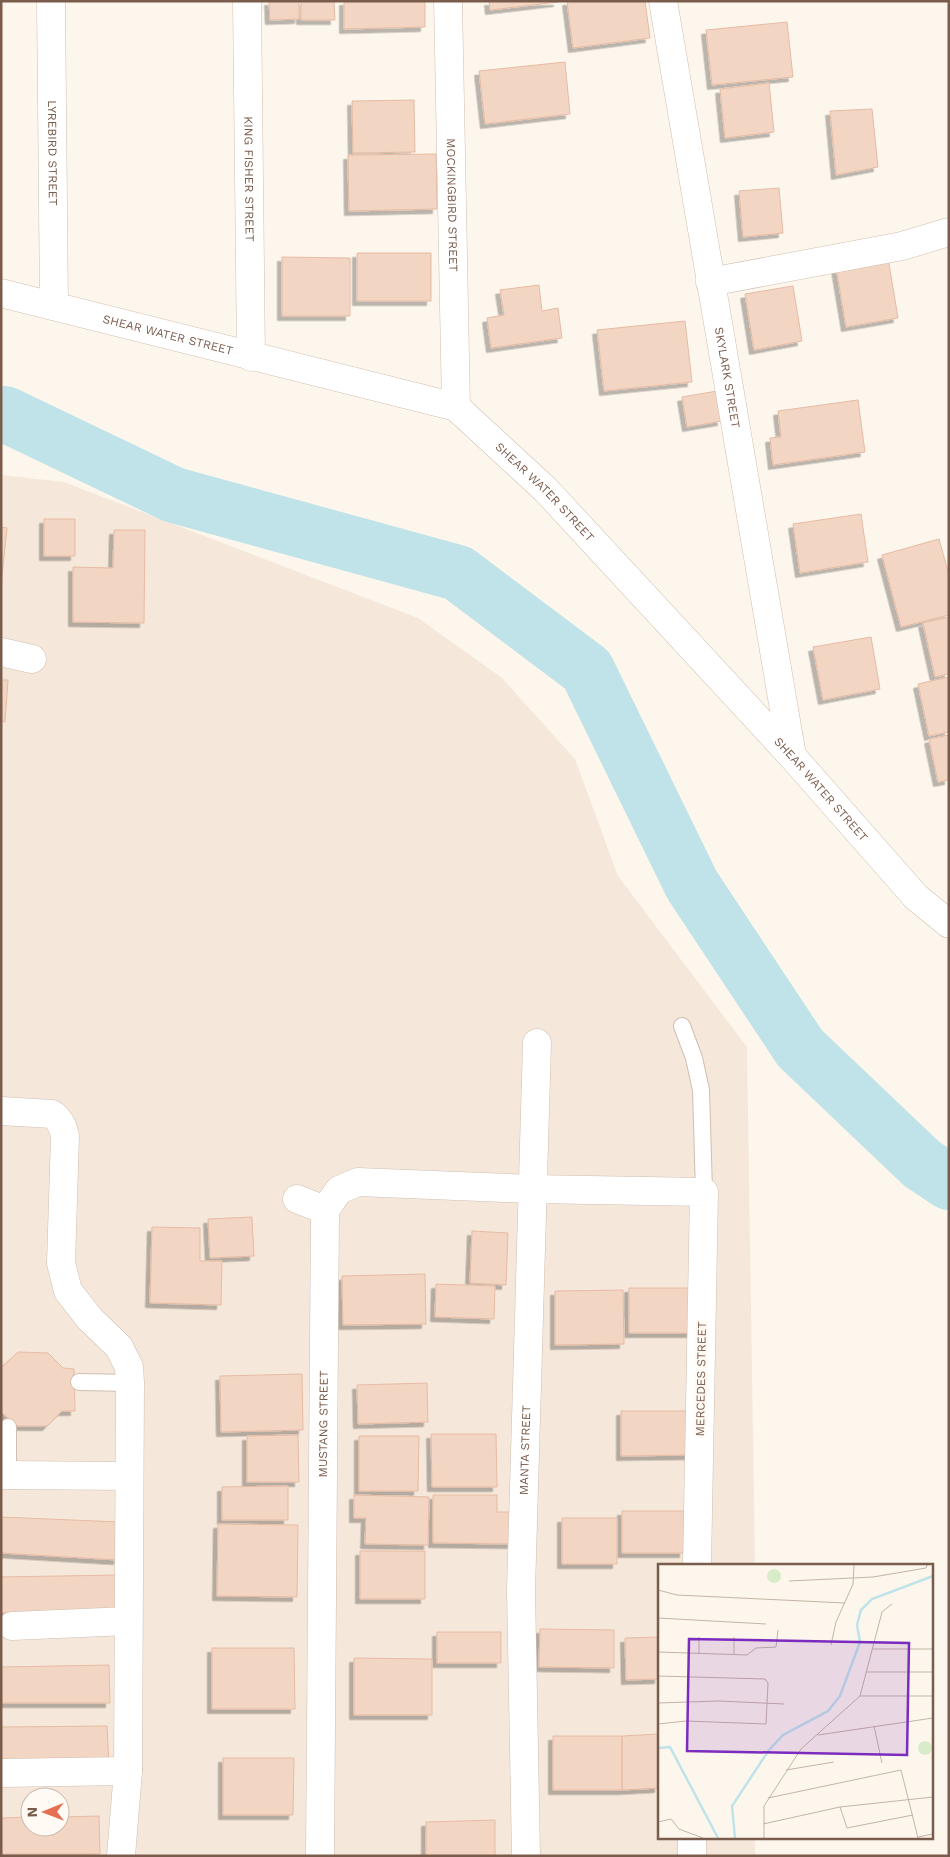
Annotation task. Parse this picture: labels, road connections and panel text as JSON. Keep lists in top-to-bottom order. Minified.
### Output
{"streets":{"street":["LYREBIRD STREET","KING FISHER STREET","MOCKINGBIRD STREET","SHEAR WATER STREET","SKYLARK STREET","MERCEDES STREET","MUSTANG STREET","MANTA STREET"]},"crossings":[["LYREBIRD STREET","SHEAR WATER STREET"],["KING FISHER STREET","SHEAR WATER STREET"],["MOCKINGBIRD STREET","SHEAR WATER STREET"],["SHEAR WATER STREET","SKYLARK STREET"]],"north":"left"}
